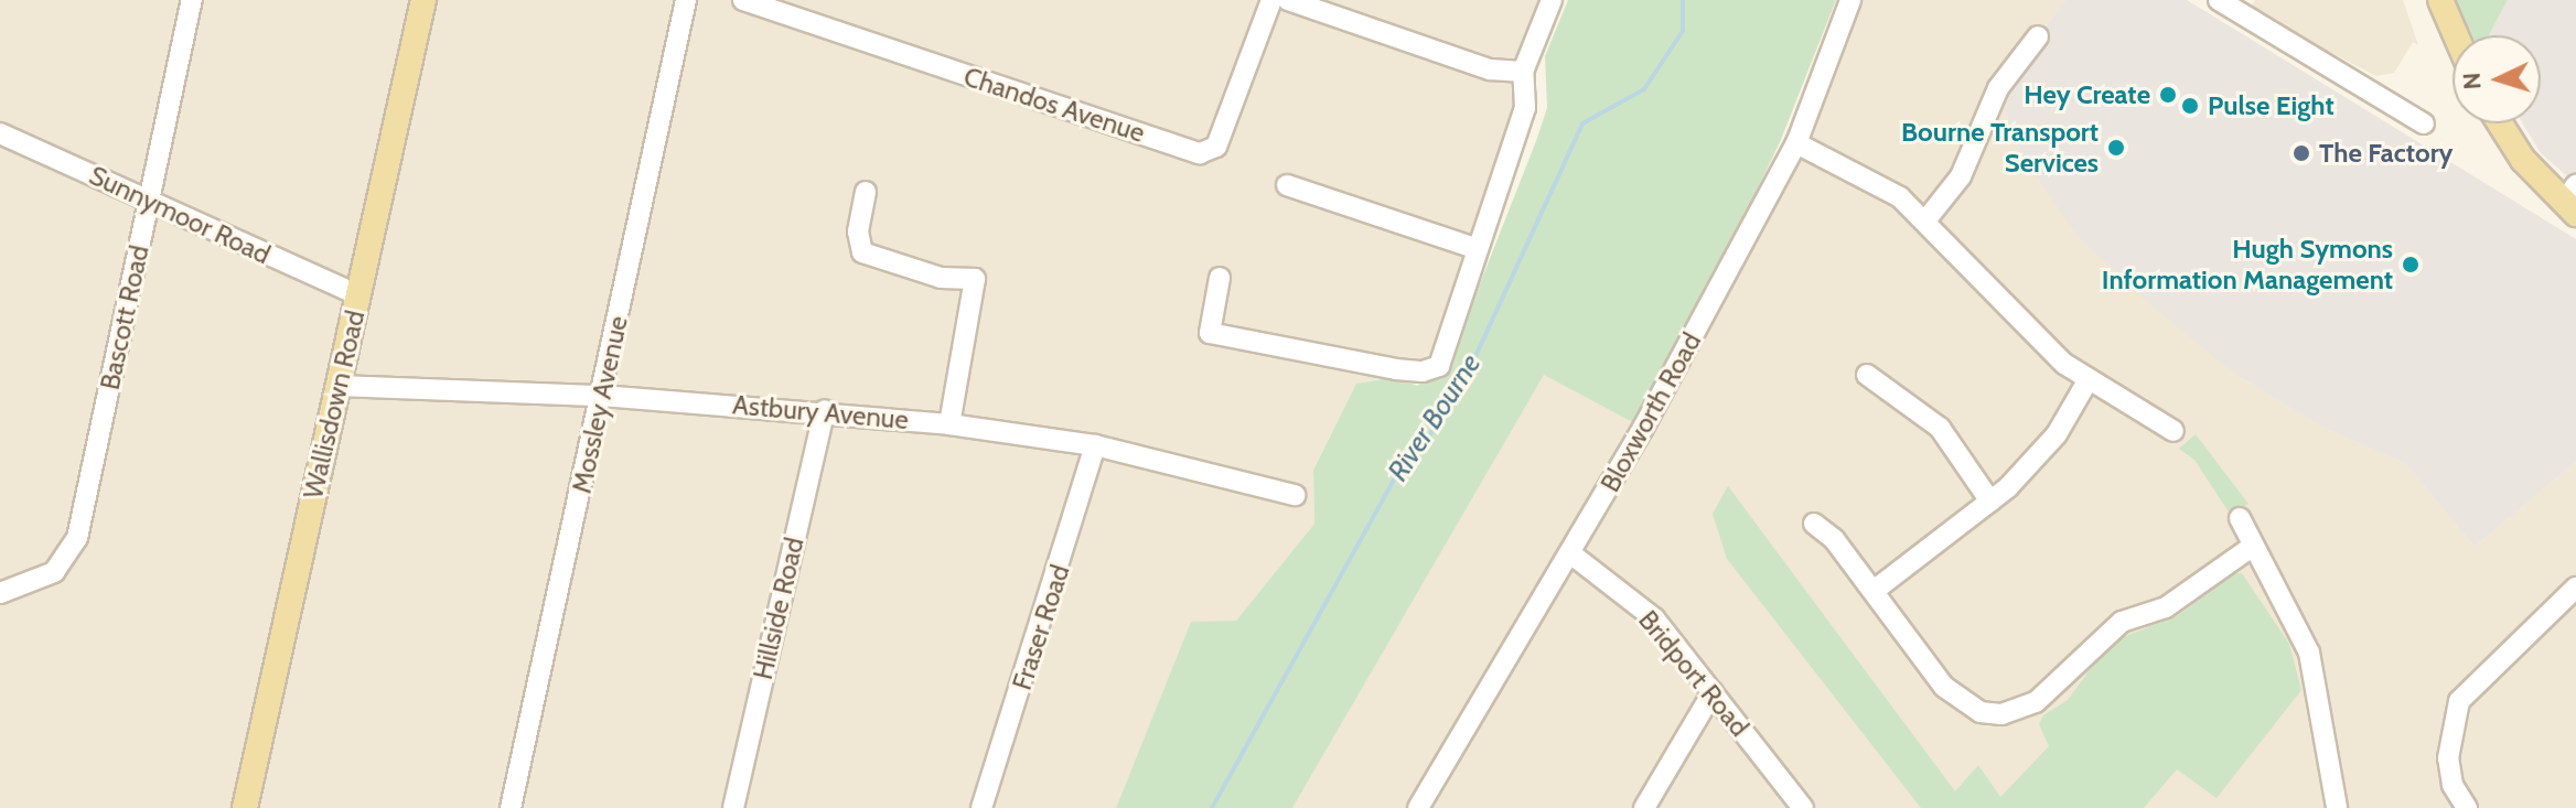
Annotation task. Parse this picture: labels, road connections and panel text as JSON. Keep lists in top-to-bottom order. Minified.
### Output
{"streets":{"main road":["Wallisdown Road"],"street":["Chandos Avenue","Sunnymoor Road","Bascott Road","Mossley Avenue","Astbury Avenue","Bloxworth Road","Hillside Road","Fraser Road","Bridport Road"]},"crossings":[["Sunnymoor Road","Bascott Road"],["Sunnymoor Road","Wallisdown Road"],["Wallisdown Road","Astbury Avenue"],["Mossley Avenue","Astbury Avenue"],["Astbury Avenue","Hillside Road"],["Astbury Avenue","Fraser Road"],["Bloxworth Road","Bridport Road"]],"water":["River Bourne"],"places":["Hey Create","Pulse Eight","Bourne Transport Services","The Factory","Hugh Symons Information Management"],"north":"left"}
